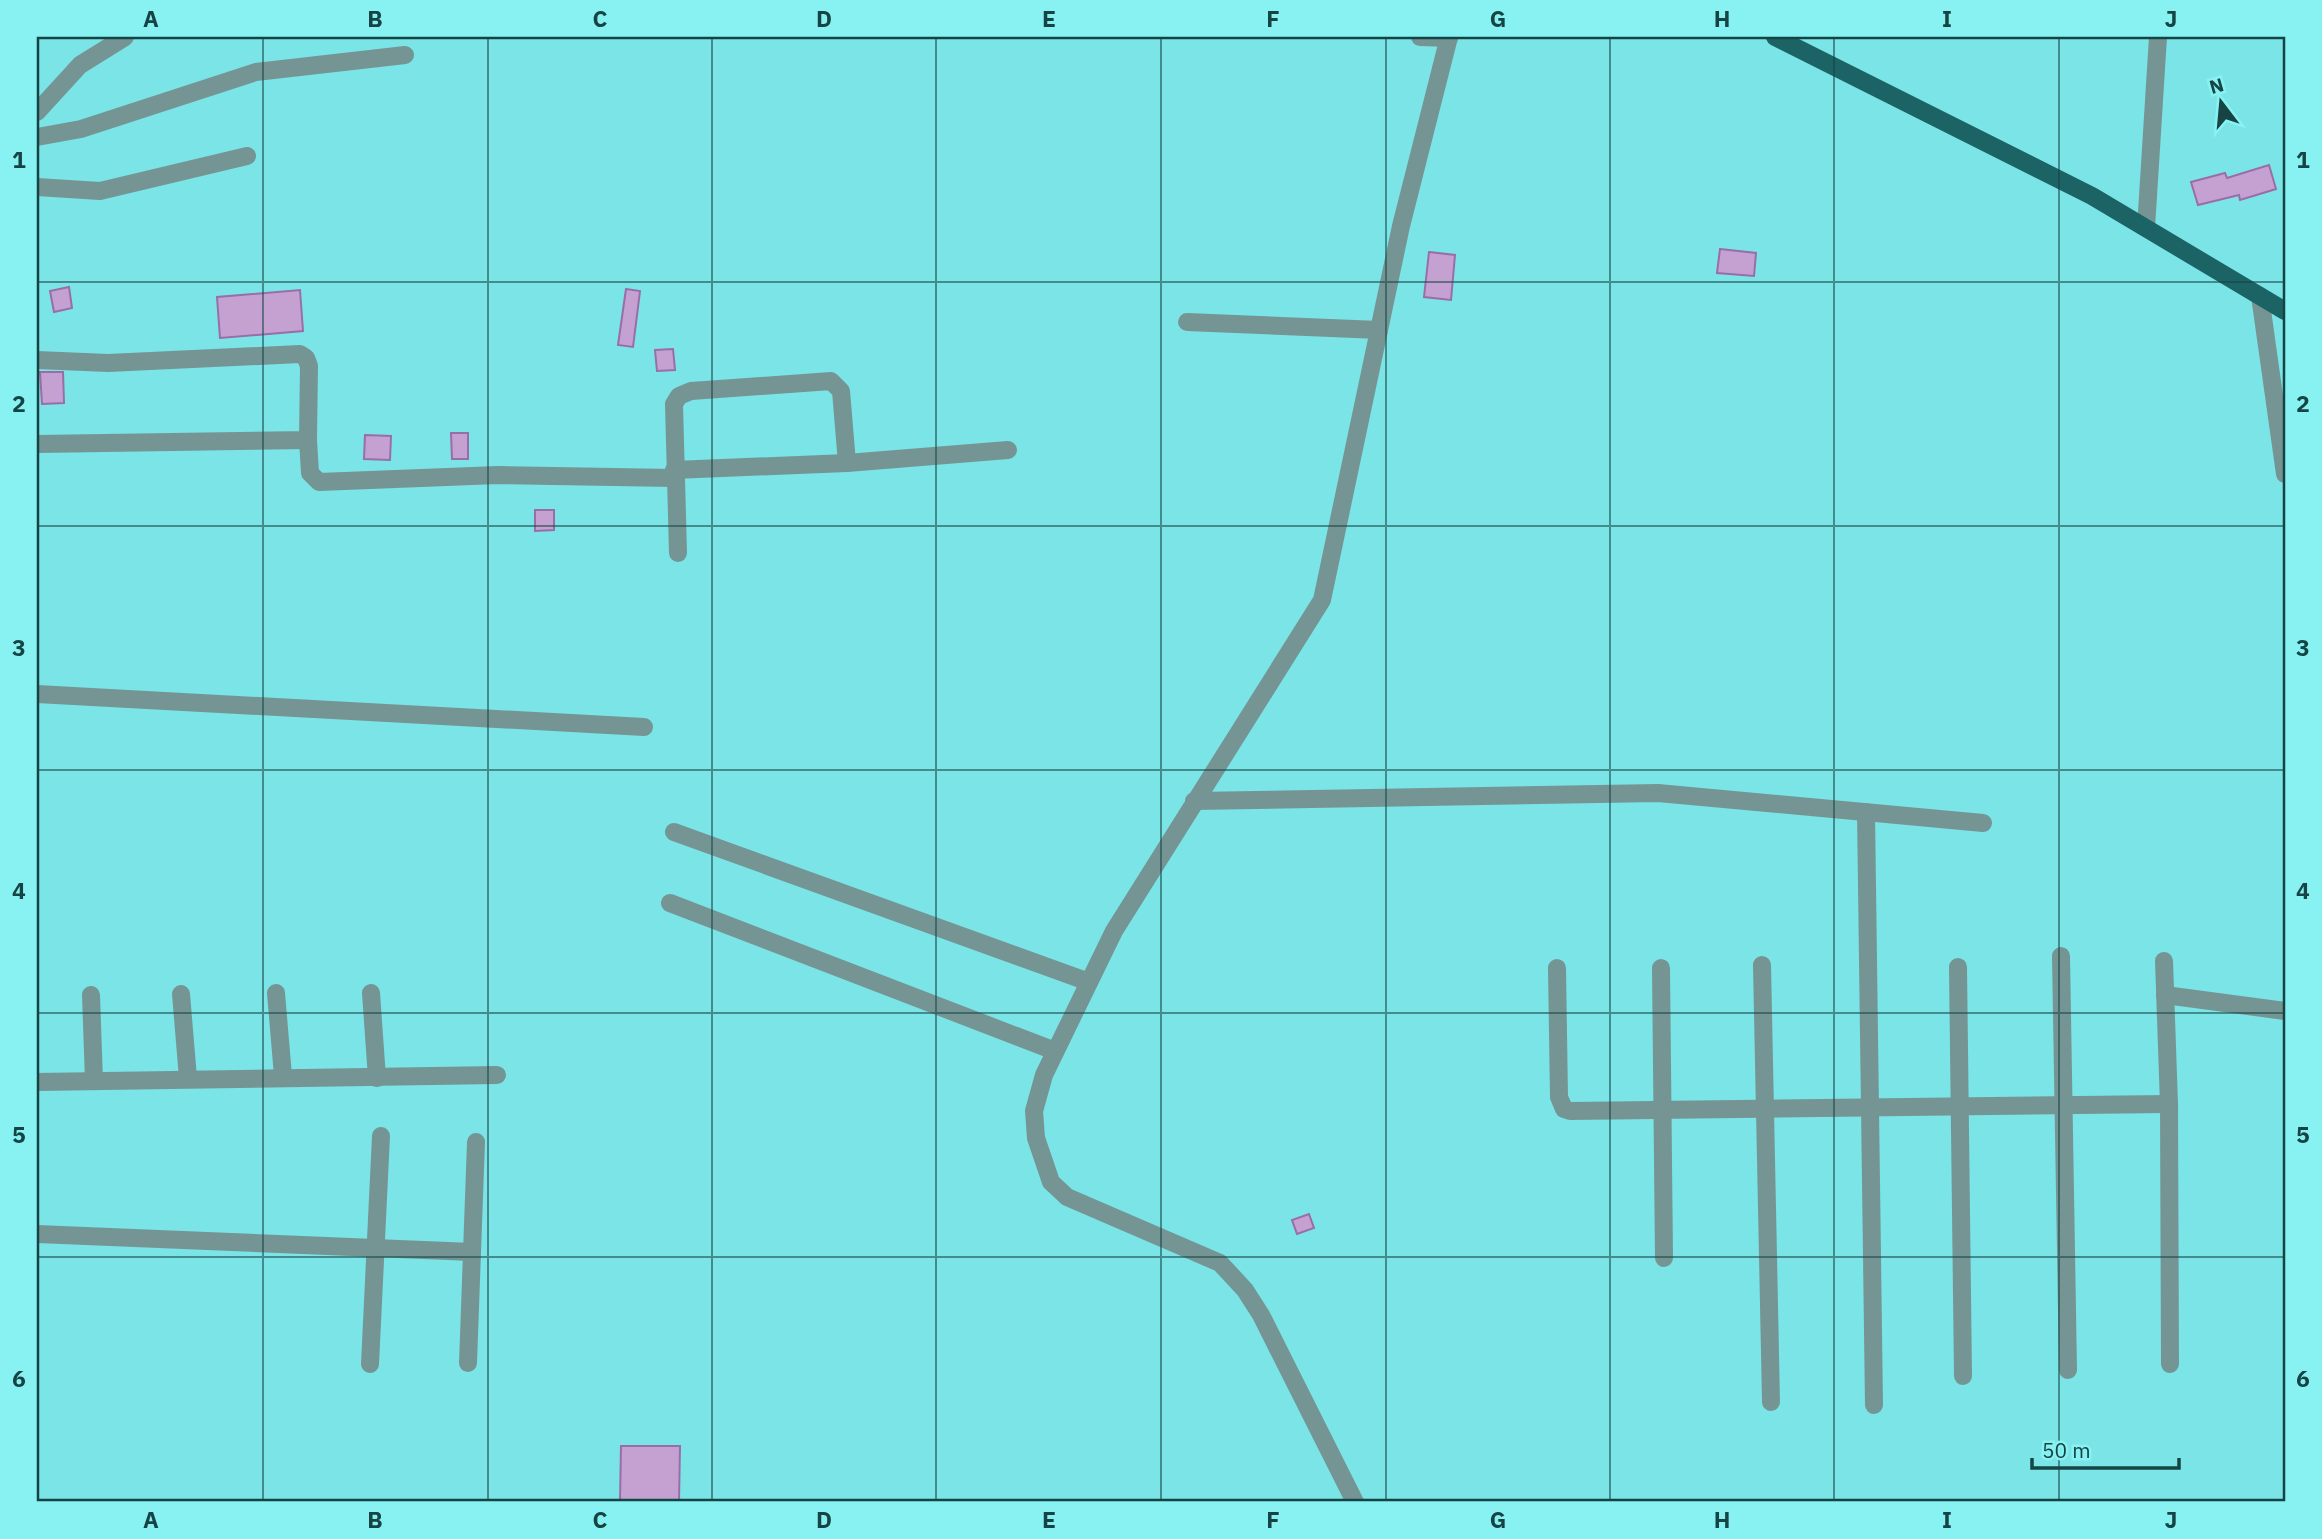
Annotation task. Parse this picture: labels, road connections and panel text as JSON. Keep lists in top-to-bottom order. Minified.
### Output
{"scale_bar":"50 m","north":"top","grid":{"columns":["A","B","C","D","E","F","G","H","I","J"],"rows":["1","2","3","4","5","6"]}}
